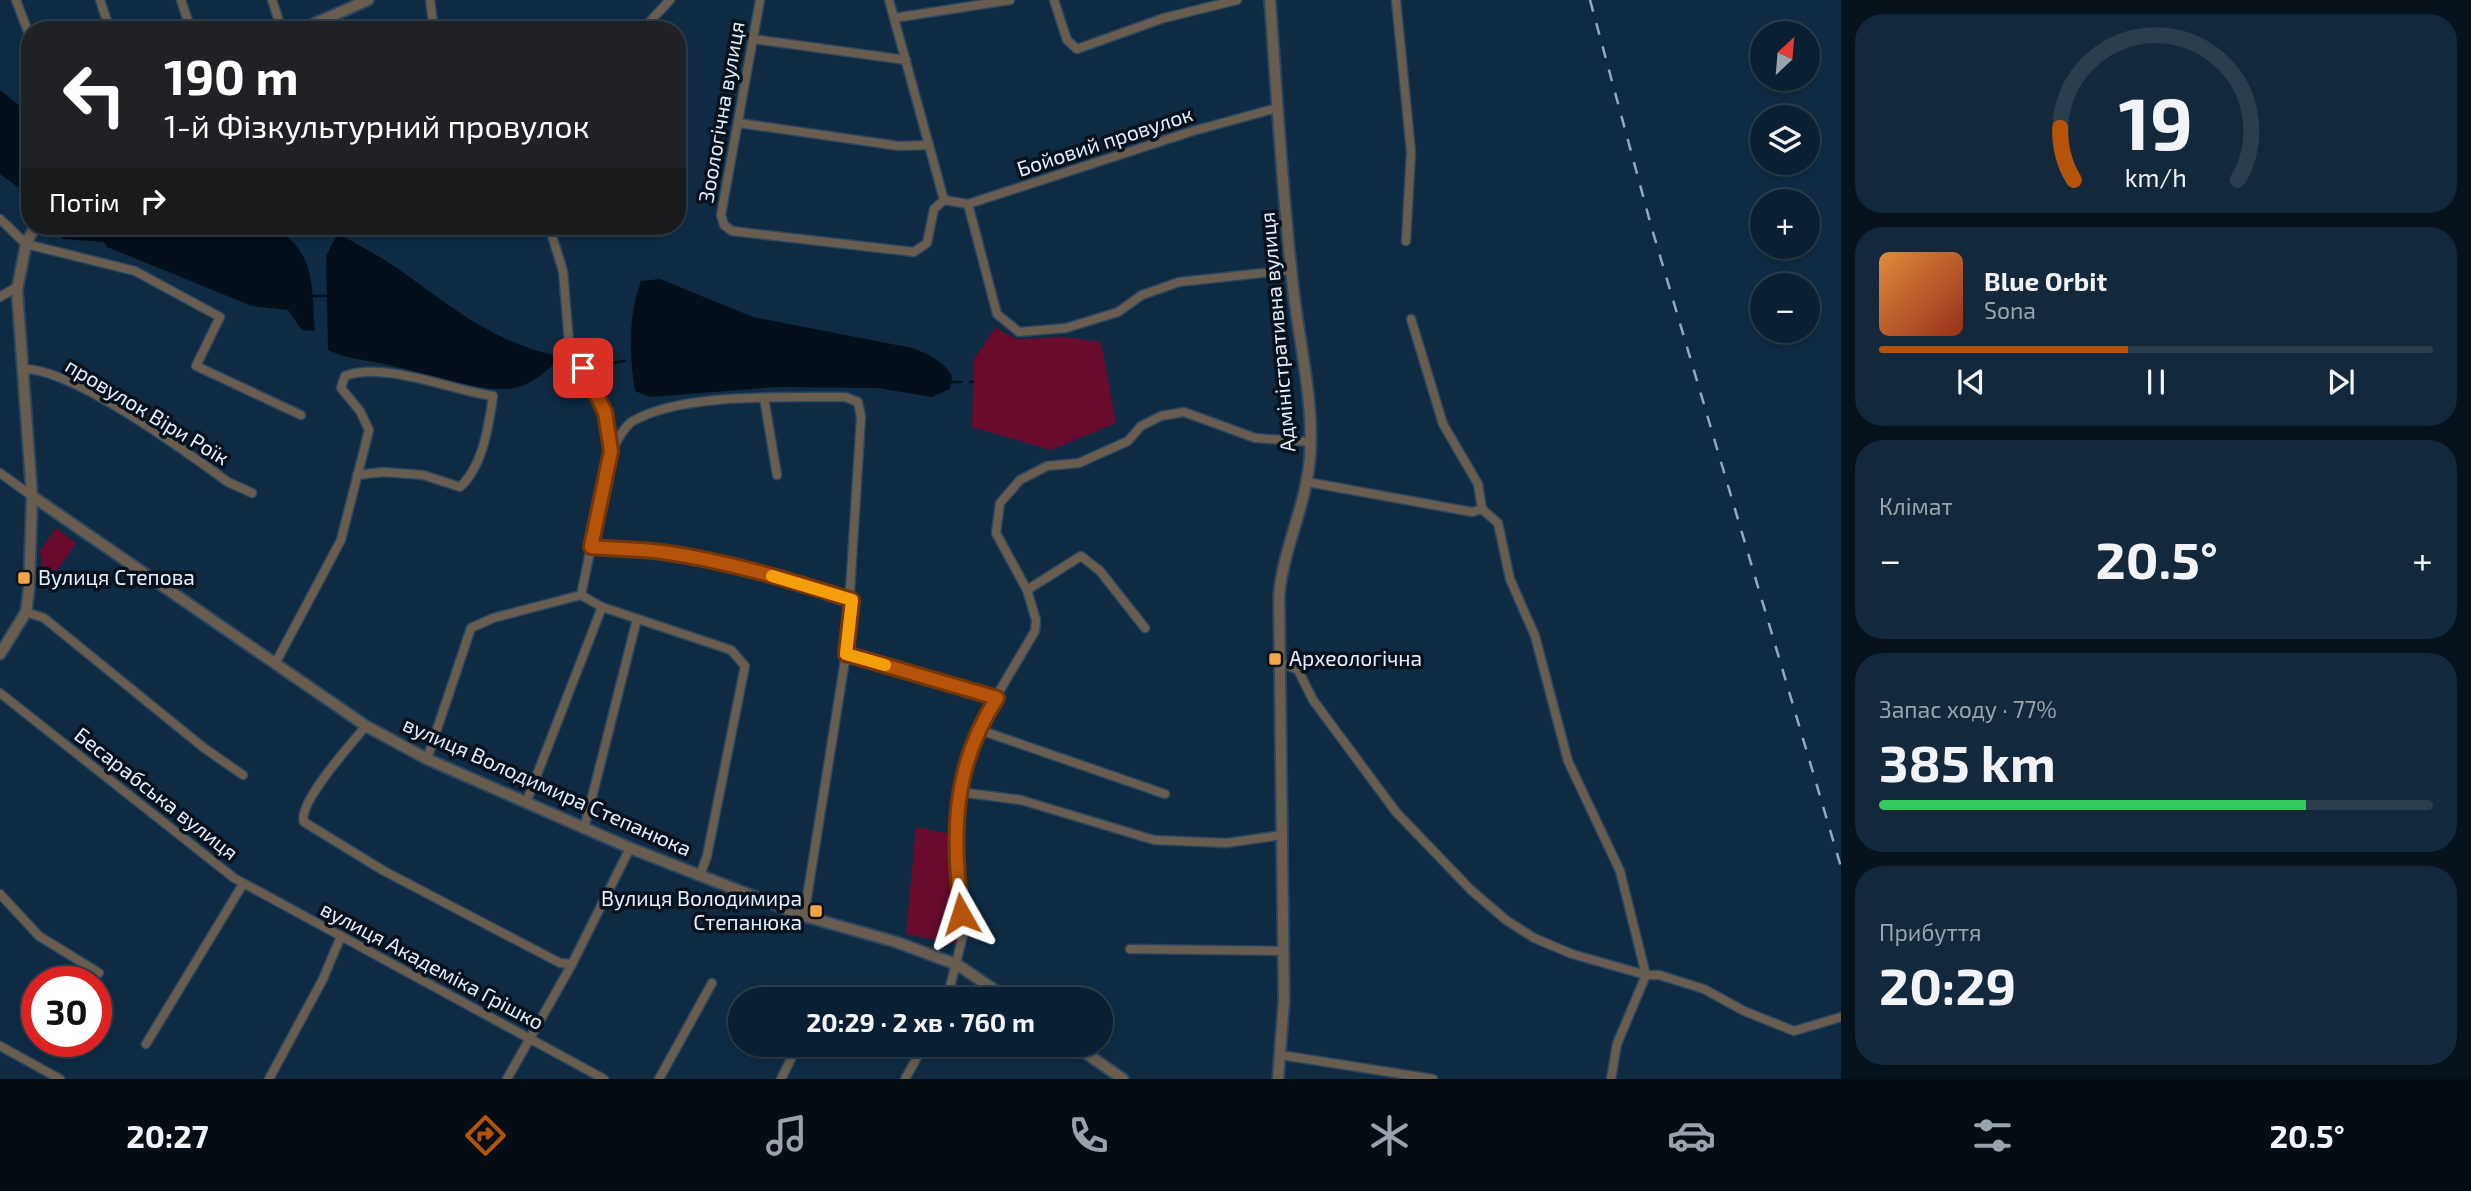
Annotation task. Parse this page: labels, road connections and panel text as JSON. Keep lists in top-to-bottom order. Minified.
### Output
{"streets":{"street":["Зоологічна вулиця","Бойовий провулок","Адміністративна вулиця","провулок Віри Роїк","вулиця Володимира Степанюка","Бесарабська вулиця","вулиця Академіка Грішко"]},"crossings":[["Зоологічна вулиця","Бойовий провулок"],["Бойовий провулок","Адміністративна вулиця"],["Бесарабська вулиця","вулиця Академіка Грішко"]],"places":{"transit":["Вулиця Степова","Археологічна","Вулиця Володимира Степанюка"]},"north":"top right","page":{"map_buttons":["+","−"],"turn":["190 m","1-й Фізкультурний провулок"],"then":"Потім","song":["Blue Orbit","Sona"],"tile":["Клімат",["Запас ходу · 77%","385 km"],["Прибуття","20:29"]],"heat":["−","20.5°","+"],"limit":"30","trip":"20:29 · 2 хв · 760 m","tabs":["20:27","20.5°"],"gauge":["19","km/h"]}}
